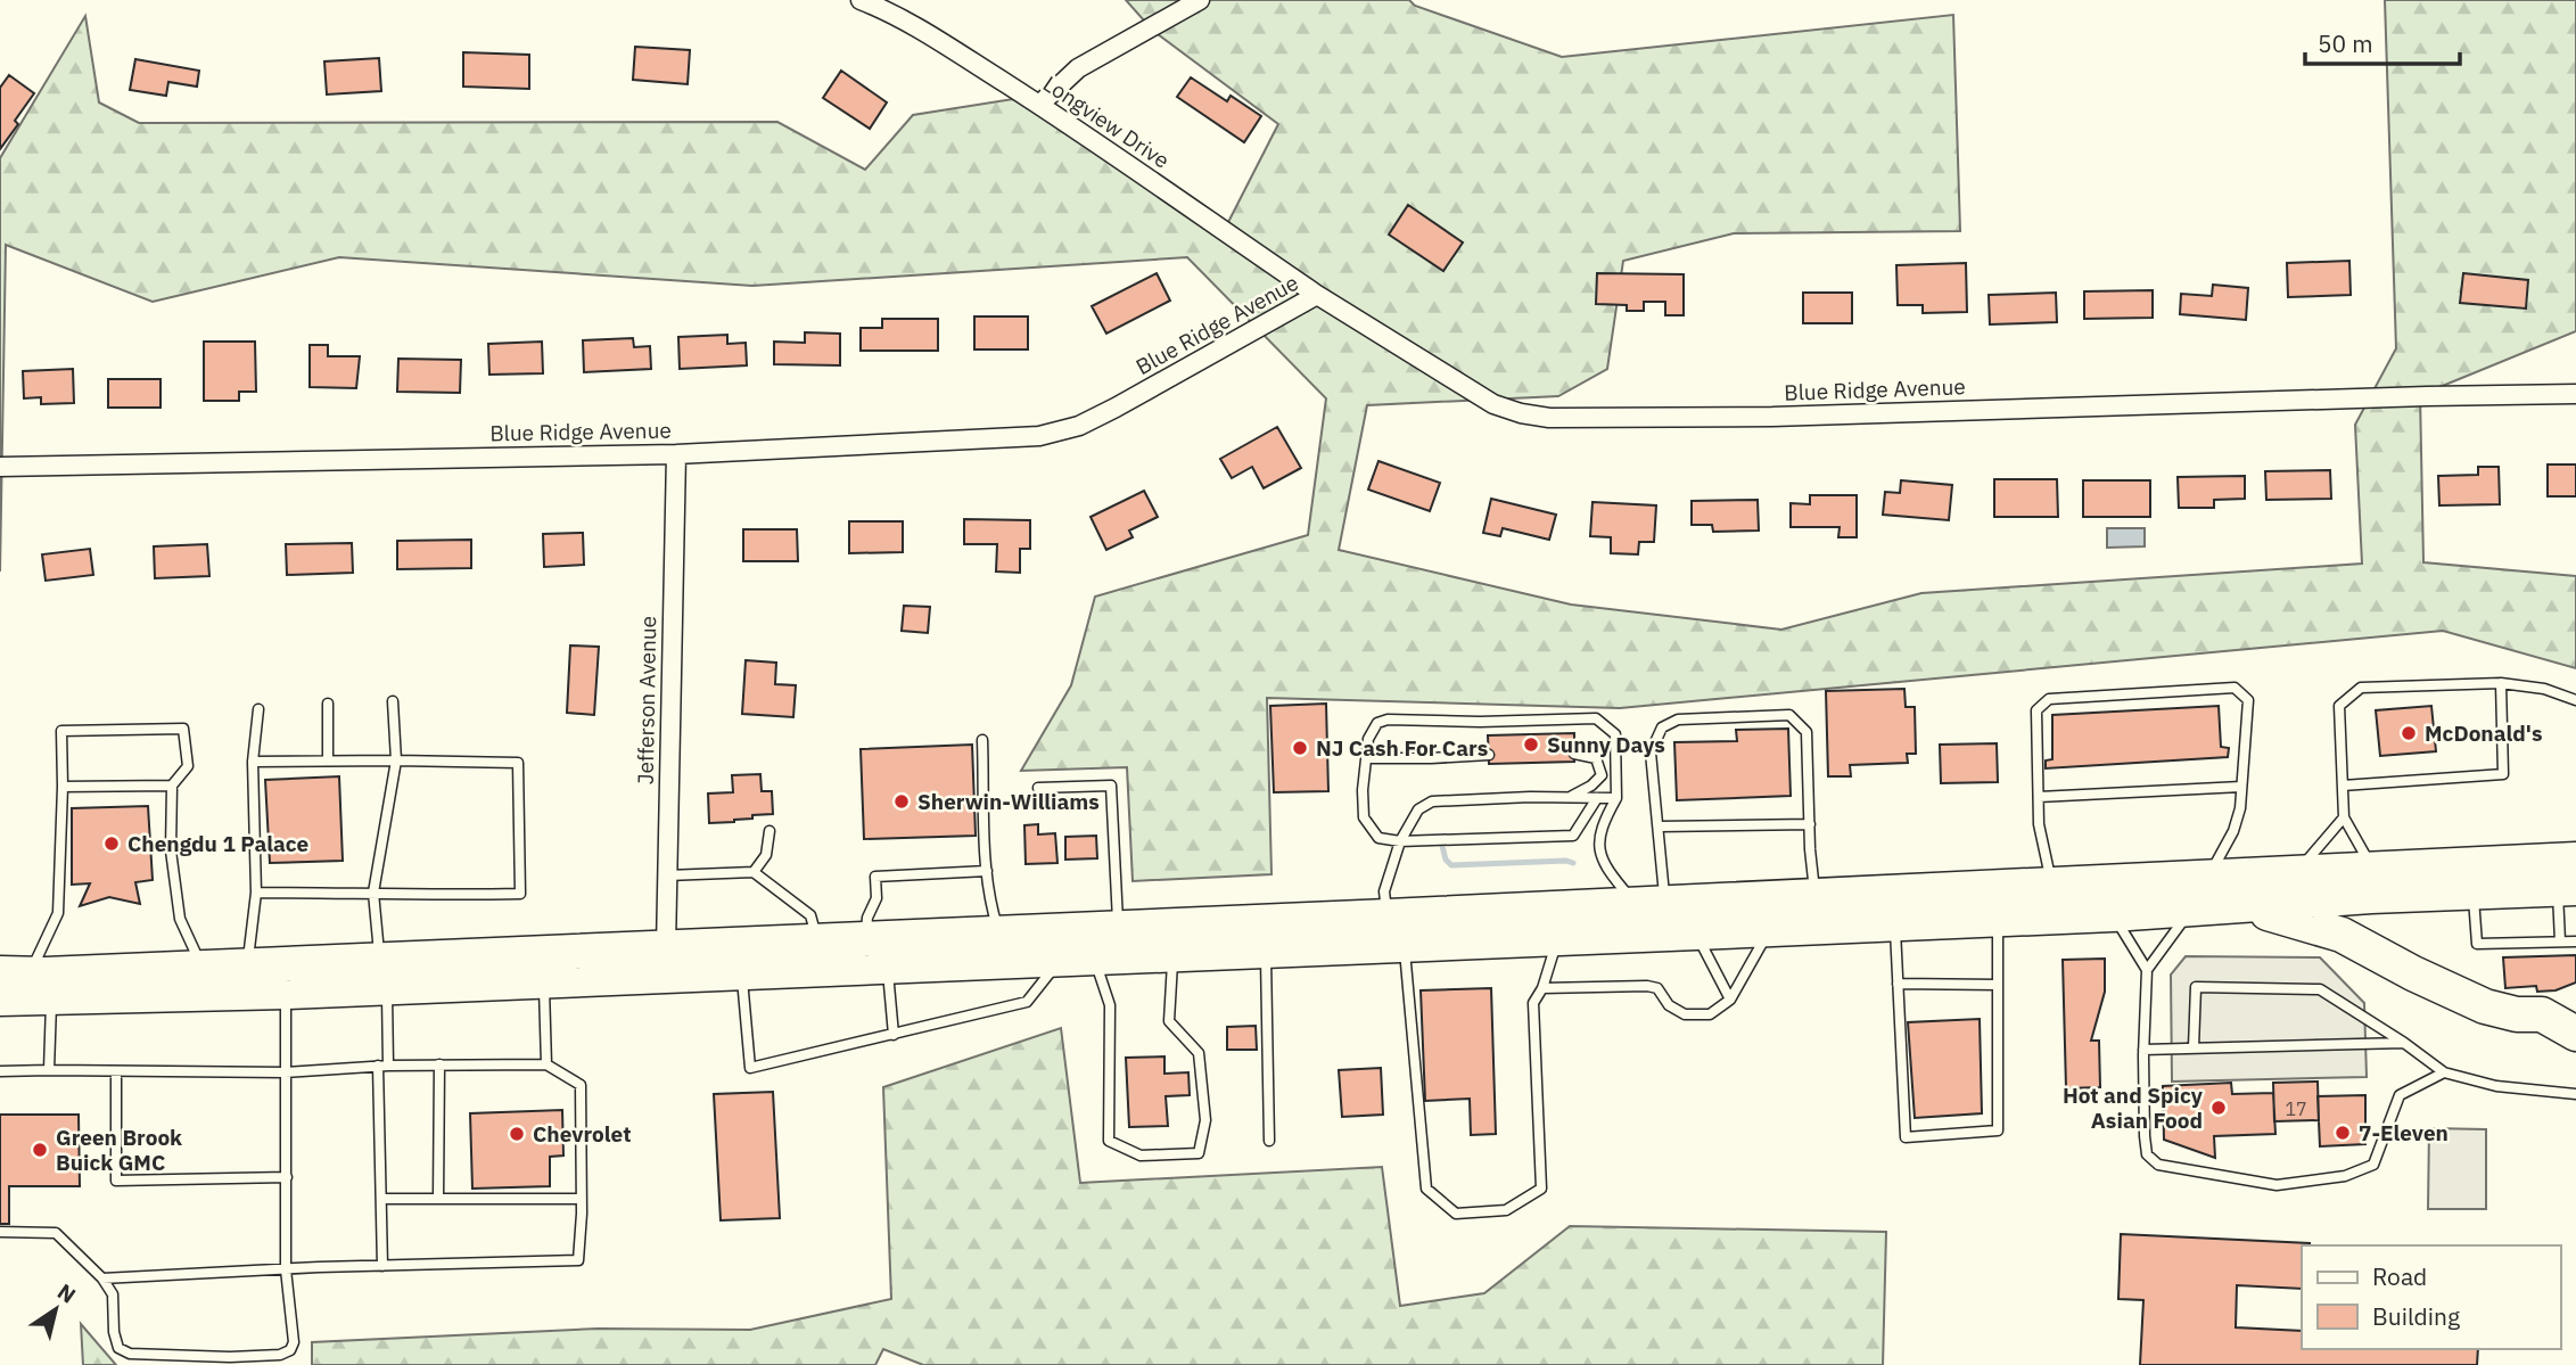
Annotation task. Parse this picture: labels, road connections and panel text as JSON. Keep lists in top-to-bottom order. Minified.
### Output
{"streets":{"street":["Longview Drive","Blue Ridge Avenue","Jefferson Avenue"]},"crossings":[["Longview Drive","Blue Ridge Avenue"],["Blue Ridge Avenue","Jefferson Avenue"]],"places":["McDonald's","Sunny Days","NJ Cash For Cars","Sherwin-Williams","Chengdu 1 Palace","Hot and Spicy Asian Food","7-Eleven","Chevrolet","Green Brook Buick GMC"],"house_numbers":["17"],"legend":["Road","Building"],"scale_bar":"50 m","north":"top right"}
